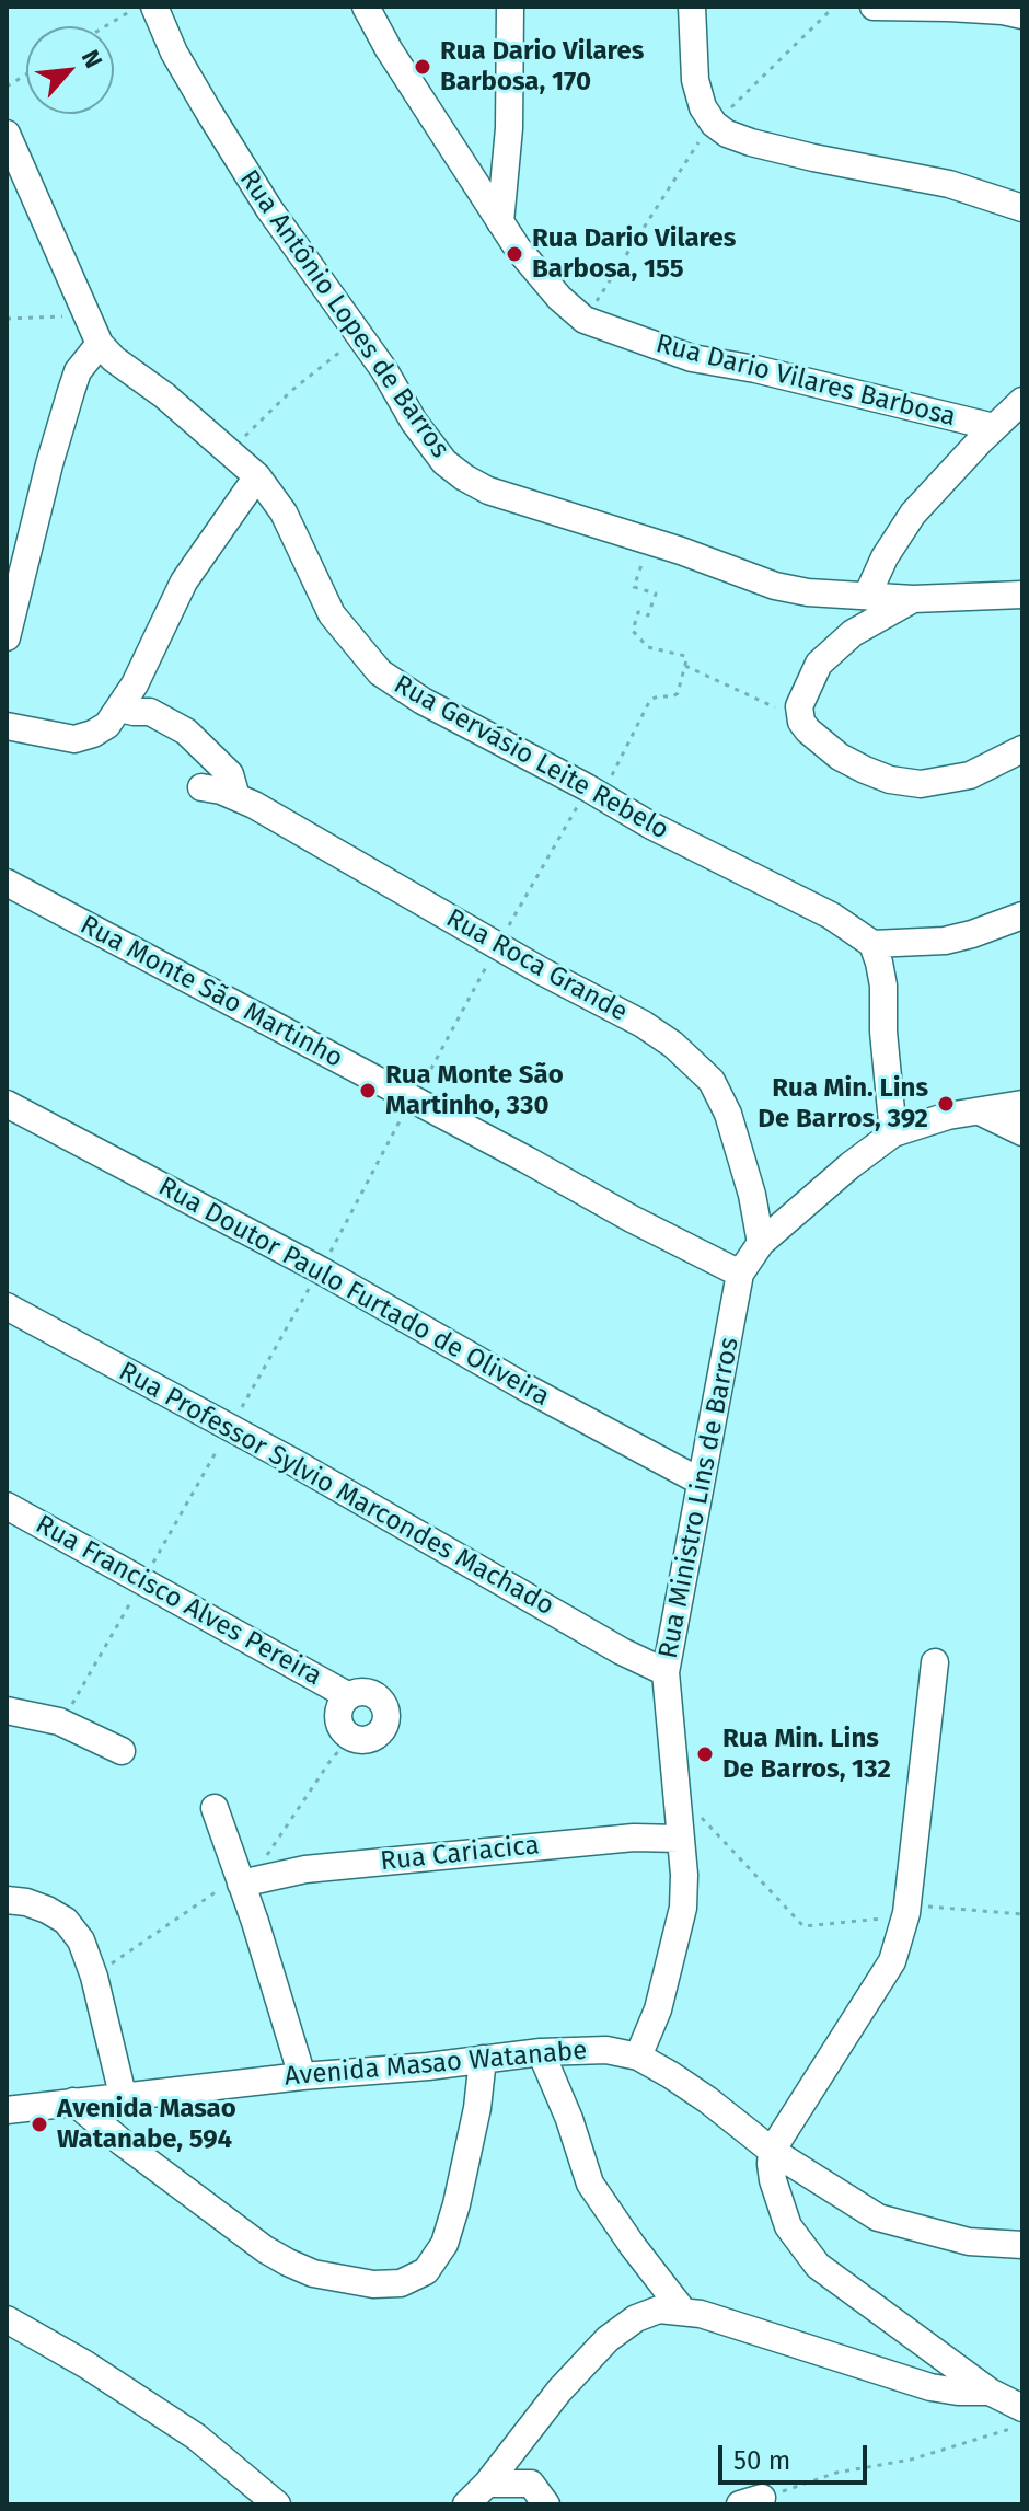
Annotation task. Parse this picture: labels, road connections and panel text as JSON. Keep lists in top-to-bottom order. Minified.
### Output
{"streets":{"street":["Rua Antônio Lopes de Barros","Rua Dario Vilares Barbosa","Rua Gervásio Leite Rebelo","Rua Roca Grande","Rua Monte São Martinho","Rua Doutor Paulo Furtado de Oliveira","Rua Professor Sylvio Marcondes Machado","Rua Ministro Lins de Barros","Rua Francisco Alves Pereira","Rua Cariacica","Avenida Masao Watanabe"]},"crossings":[["Rua Roca Grande","Rua Ministro Lins de Barros"],["Rua Monte São Martinho","Rua Ministro Lins de Barros"],["Rua Doutor Paulo Furtado de Oliveira","Rua Ministro Lins de Barros"],["Rua Professor Sylvio Marcondes Machado","Rua Ministro Lins de Barros"],["Rua Ministro Lins de Barros","Rua Cariacica"],["Rua Ministro Lins de Barros","Avenida Masao Watanabe"]],"places":["Rua Dario Vilares Barbosa, 170","Rua Dario Vilares Barbosa, 155","Rua Monte São Martinho, 330","Rua Min. Lins De Barros, 392","Rua Min. Lins De Barros, 132","Avenida Masao Watanabe, 594"],"scale_bar":"50 m","north":"top right"}
